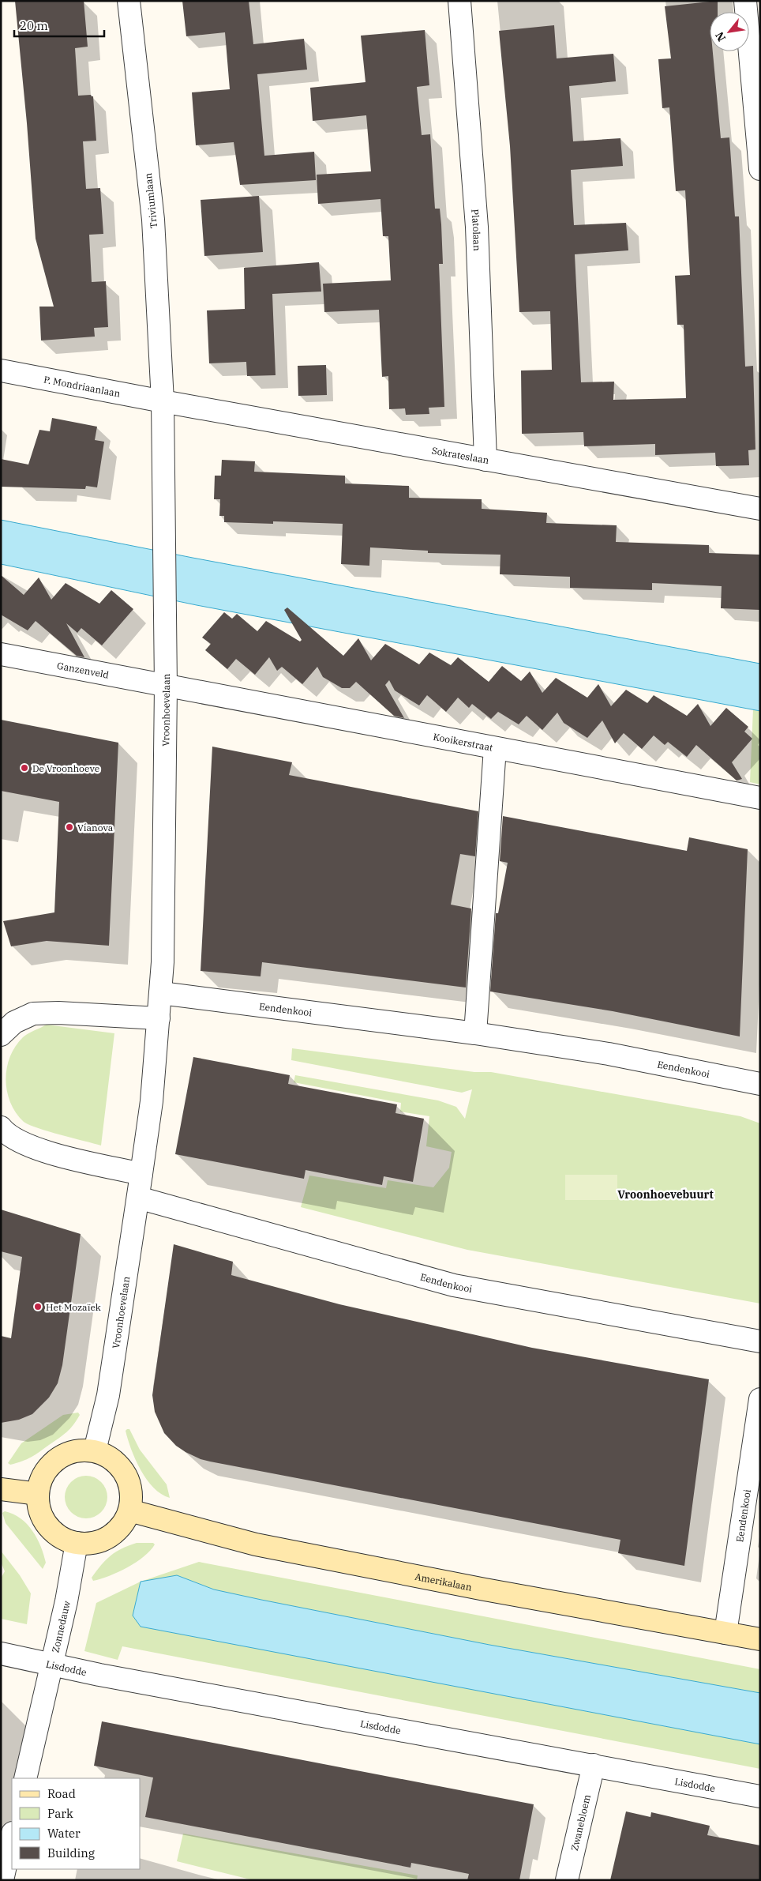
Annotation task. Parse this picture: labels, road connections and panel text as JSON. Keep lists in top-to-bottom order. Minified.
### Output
{"streets":{"street":["Triviumlaan","Platolaan","P. Mondriaanlaan","Sokrateslaan","Ganzenveld","Vroonhoevelaan","Kooikerstraat","Eendenkooi","Amerikalaan","Zonnedauw","Lisdodde","Zwanebloem"]},"crossings":[["Triviumlaan","P. Mondriaanlaan"],["Triviumlaan","Sokrateslaan"],["Triviumlaan","Vroonhoevelaan"],["Platolaan","Sokrateslaan"],["P. Mondriaanlaan","Sokrateslaan"],["P. Mondriaanlaan","Vroonhoevelaan"],["Sokrateslaan","Vroonhoevelaan"],["Ganzenveld","Vroonhoevelaan"],["Ganzenveld","Kooikerstraat"],["Vroonhoevelaan","Kooikerstraat"],["Vroonhoevelaan","Eendenkooi"],["Vroonhoevelaan","Amerikalaan"],["Vroonhoevelaan","Zonnedauw"],["Eendenkooi","Amerikalaan"],["Amerikalaan","Zonnedauw"],["Zonnedauw","Lisdodde"],["Lisdodde","Zwanebloem"]],"districts":["Vroonhoevebuurt"],"places":["De Vroonhoeve","Vianova","Het Mozaïek"],"legend":["Road","Park","Water","Building"],"scale_bar":"20 m","north":"bottom left"}
